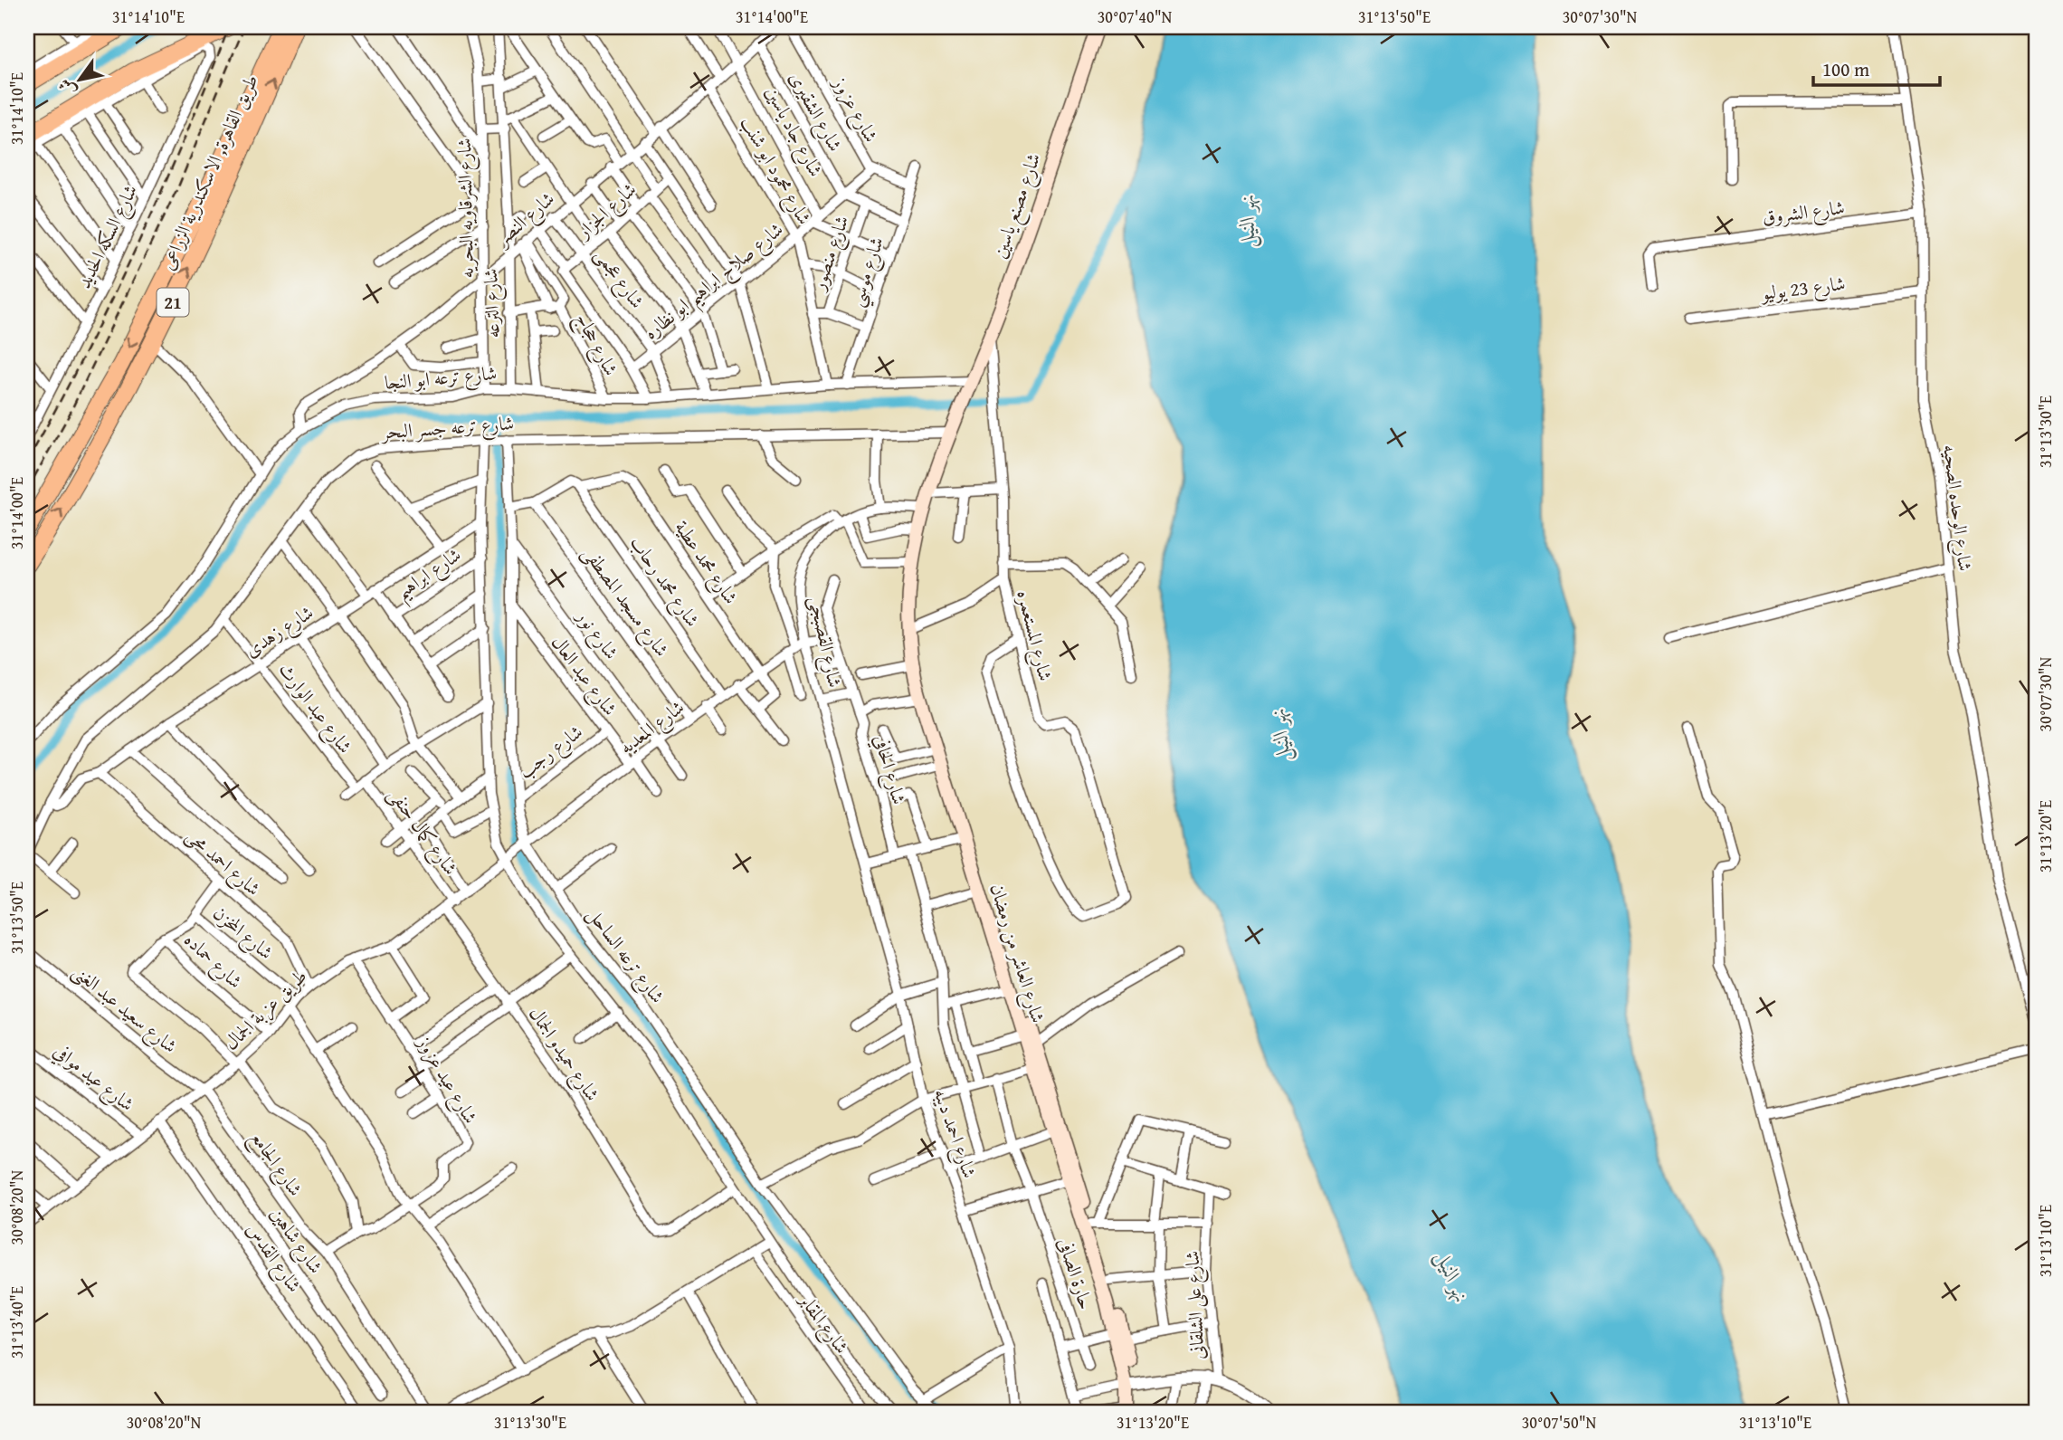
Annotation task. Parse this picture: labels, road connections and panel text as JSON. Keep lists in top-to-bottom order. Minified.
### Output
{"streets":{"highway":["طريق القاهرة, الاسكندرية الزراعى","21"],"main road":["شارع مصنع ياسين","شارع العاشر من رمضان"],"street":["شارع عزوز","شارع الشقيرى","شارع جاد ياسين","شارع محمود ابو شنب","شارع الشرقاويه البحريه","شارع الجزار","شارع الشروق","شارع النصر","شارع السكه الحديد","شارع منصور","شارع موسي","شارع عجمى","شارع صلاح ابراهيم ابو نظاره","شارع 23 يوليو","شارع الترعه","شارع حجاج","شارع ترعه ابو النجا","شارع ترعه جسر البحر","شارع الوحده الصحيه","شارع محمد عطية","شارع ابراهيم","شارع محمد رحاب","شارع مسجد المصطفى","شارع زهدى","شارع نور","شارع المستعمره","شارع القصبجى","شارع عبد العال","شارع عبد الوارث","شارع المعديه","شارع رجب","شارع الحافي","شارع كمال حنفى","شارع احمد محى","شارع المخزن","شارع ترعه الساحل","شارع حماده","شارع سعيد عبد الغنى","طريق عزبة الجمال","شارع حميدو الجمال","شارع عيد موافي","شارع عيد عزوز","شارع احمد ديبه","شارع الجامع","شارع شاهين","شارع القدس","حارة الصافى","شارع على الشلقانى","شارع المقابر"]},"crossings":[["شارع عزوز","شارع موسي"],["شارع عزوز","شارع صلاح ابراهيم ابو نظاره"],["شارع الشقيرى","شارع النصر"],["شارع الشقيرى","شارع صلاح ابراهيم ابو نظاره"],["شارع جاد ياسين","شارع النصر"],["شارع جاد ياسين","شارع صلاح ابراهيم ابو نظاره"],["شارع محمود ابو شنب","شارع النصر"],["شارع محمود ابو شنب","شارع صلاح ابراهيم ابو نظاره"],["شارع محمود ابو شنب","شارع ترعه ابو النجا"],["شارع مصنع ياسين","شارع ترعه ابو النجا"],["شارع مصنع ياسين","شارع المستعمره"],["شارع مصنع ياسين","شارع العاشر من رمضان"],["شارع الشرقاويه البحريه","شارع النصر"],["شارع الشرقاويه البحريه","شارع ترعه ابو النجا"],["شارع الجزار","شارع عجمى"],["شارع الشروق","شارع الوحده الصحيه"],["شارع النصر","شارع عجمى"],["شارع النصر","شارع الترعه"],["شارع النصر","شارع ترعه ابو النجا"],["شارع موسي","شارع ترعه ابو النجا"],["شارع عجمى","شارع صلاح ابراهيم ابو نظاره"],["شارع عجمى","شارع ترعه ابو النجا"],["شارع 23 يوليو","شارع الوحده الصحيه"],["شارع الترعه","شارع ترعه ابو النجا"],["شارع حجاج","شارع ترعه ابو النجا"],["شارع ترعه جسر البحر","شارع زهدى"],["شارع ترعه جسر البحر","شارع عبد الوارث"],["شارع ترعه جسر البحر","شارع العاشر من رمضان"],["شارع ترعه جسر البحر","شارع ترعه الساحل"],["شارع محمد عطية","شارع محمد رحاب"],["شارع محمد عطية","شارع المعديه"],["شارع محمد رحاب","شارع المعديه"],["شارع مسجد المصطفى","شارع المعديه"],["شارع زهدى","شارع عبد الوارث"],["شارع زهدى","شارع احمد محى"],["شارع نور","شارع المعديه"],["شارع نور","شارع ترعه الساحل"],["شارع المستعمره","شارع القصبجى"],["شارع القصبجى","شارع المعديه"],["شارع القصبجى","شارع العاشر من رمضان"],["شارع القصبجى","شارع احمد ديبه"],["شارع عبد العال","شارع المعديه"],["شارع عبد العال","شارع رجب"],["شارع عبد العال","شارع ترعه الساحل"],["شارع المعديه","شارع ترعه الساحل"],["شارع المعديه","طريق عزبة الجمال"],["شارع رجب","شارع ترعه الساحل"],["شارع كمال حنفى","طريق عزبة الجمال"],["شارع احمد محى","طريق عزبة الجمال"],["شارع المخزن","طريق عزبة الجمال"],["شارع حماده","طريق عزبة الجمال"],["شارع سعيد عبد الغنى","طريق عزبة الجمال"],["شارع سعيد عبد الغنى","شارع الجامع"],["طريق عزبة الجمال","شارع حميدو الجمال"],["طريق عزبة الجمال","شارع عيد موافي"],["طريق عزبة الجمال","شارع عيد عزوز"],["طريق عزبة الجمال","شارع الجامع"],["طريق عزبة الجمال","شارع شاهين"],["طريق عزبة الجمال","شارع القدس"]],"water":["نهر النيل"],"scale_bar":"100 m","north":"bottom left","coordinates":["31°14'10\"E","31°14'00\"E","30°07'40\"N","31°13'50\"E","30°07'30\"N","31°13'30\"E","31°13'20\"E","30°08'20\"N","31°13'10\"E","31°13'40\"E","30°07'50\"N"]}
